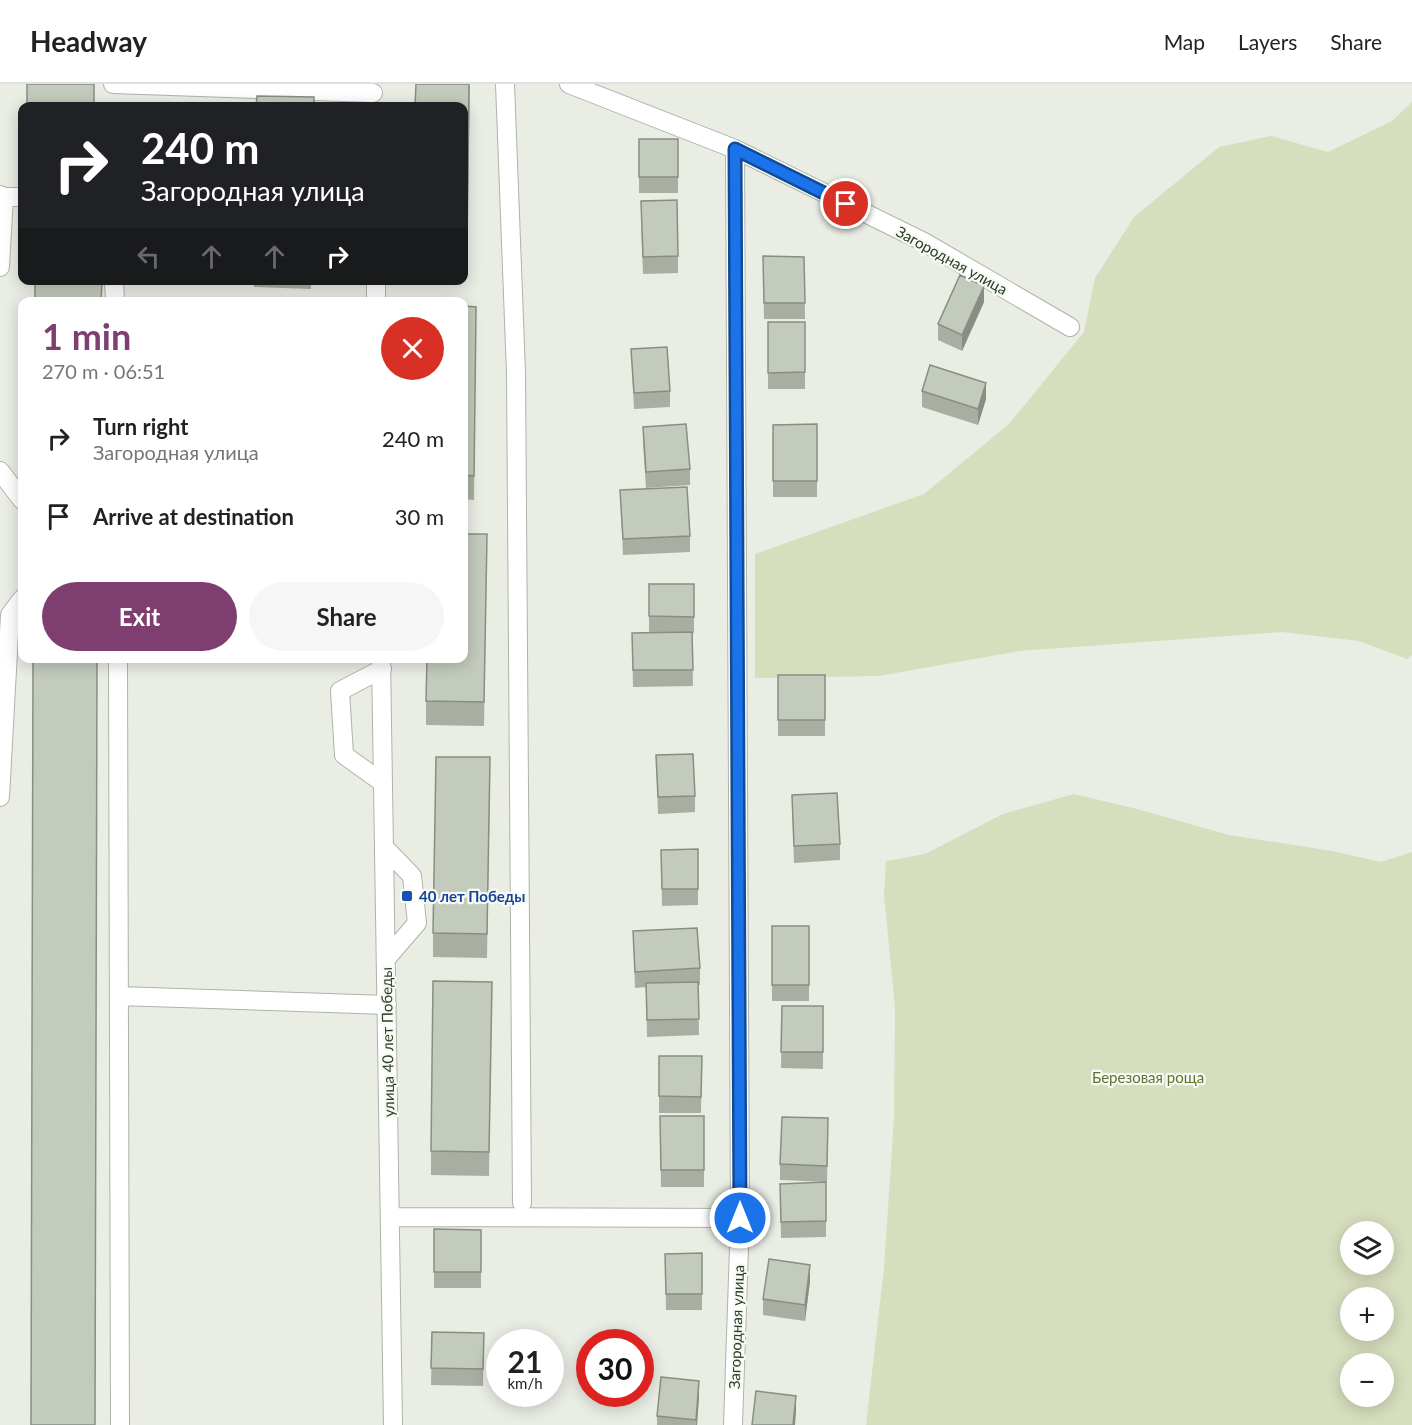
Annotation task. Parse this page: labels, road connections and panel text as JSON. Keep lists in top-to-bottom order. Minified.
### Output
{"streets":{"street":["Загородная улица","улица 40 лет Победы"]},"parks":["Березовая роща"],"places":{"transit":["40 лет Победы"]},"page":{"header":"Headway","nav":["Map","Layers","Share"],"turn":["240 m","Загородная улица"],"heading":["1 min","270 m · 06:51"],"list":[{"name":"Turn right","note":"Загородная улица","value":"240 m"},{"name":"Arrive at destination","value":"30 m"}],"buttons":["Exit","Share"],"map_buttons":["+","−"],"speed":"21 km/h","limit":"30"}}
